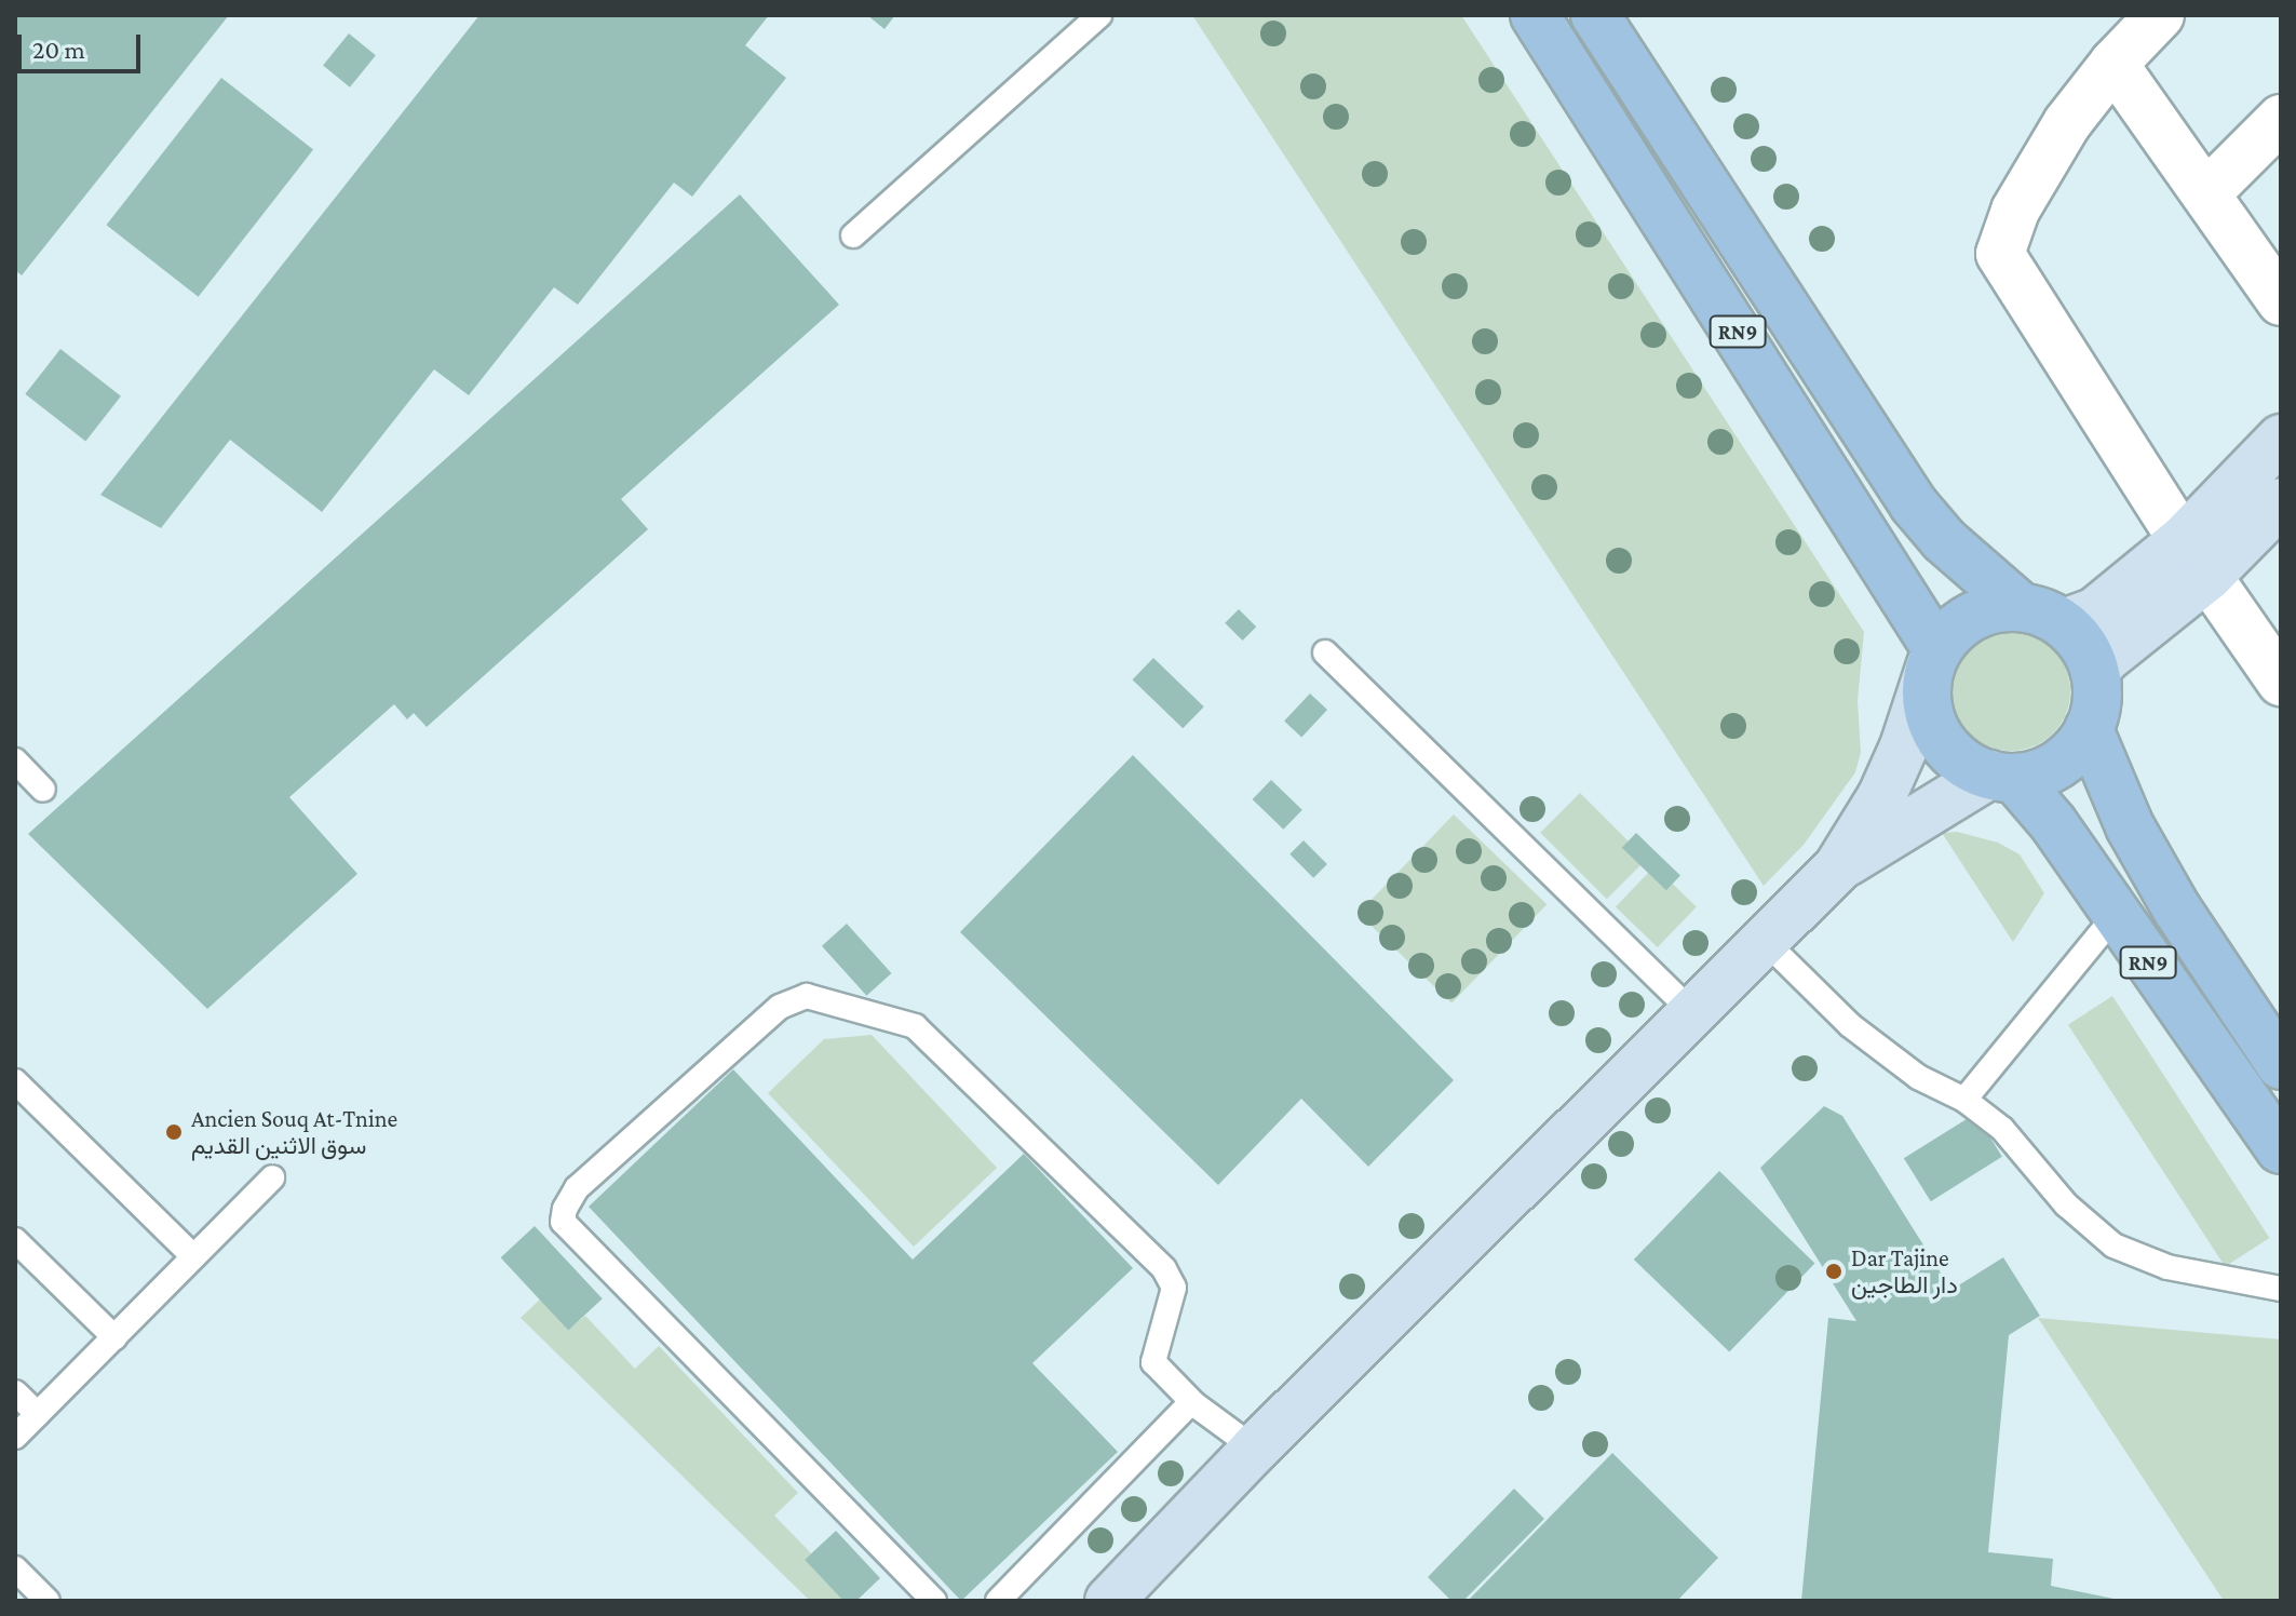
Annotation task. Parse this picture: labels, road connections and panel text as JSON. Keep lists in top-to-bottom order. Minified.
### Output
{"streets":{"main road":["RN9"]},"places":["Ancien Souq At-Tnine سوق الاثنين القديم","Dar Tajine دار الطاجين"],"scale_bar":"20 m"}
